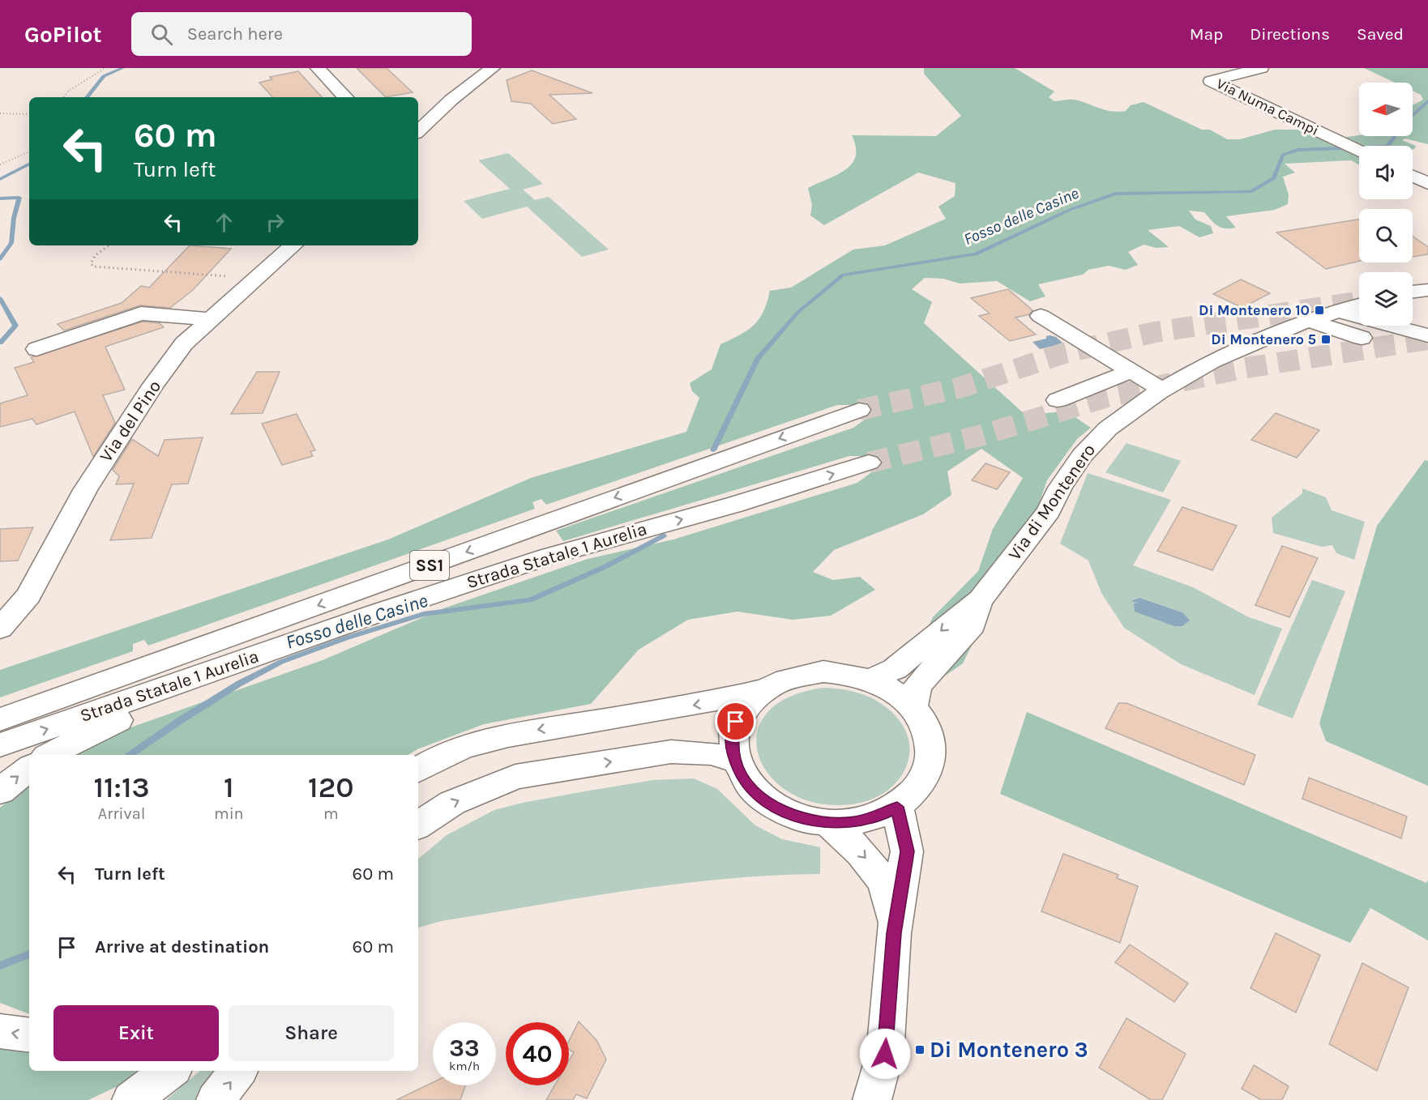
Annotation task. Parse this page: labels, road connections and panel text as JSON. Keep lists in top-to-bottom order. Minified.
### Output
{"streets":{"main road":["Via Numa Campi","Via del Pino","Via di Montenero","Strada Statale 1 Aurelia","SS1"]},"water":["Fosso delle Casine"],"places":{"transit":["Di Montenero 10","Di Montenero 5","Di Montenero 3"]},"north":"left","page":{"header":"GoPilot","search":"Search here","nav":["Map","Directions","Saved"],"turn":["60 m","Turn left"],"eta":["11:13","Arrival","1","min","120","m"],"list":[{"name":"Turn left","value":"60 m"},{"name":"Arrive at destination","value":"60 m"}],"buttons":["Exit","Share"],"speed":"33 km/h","limit":"40"}}
